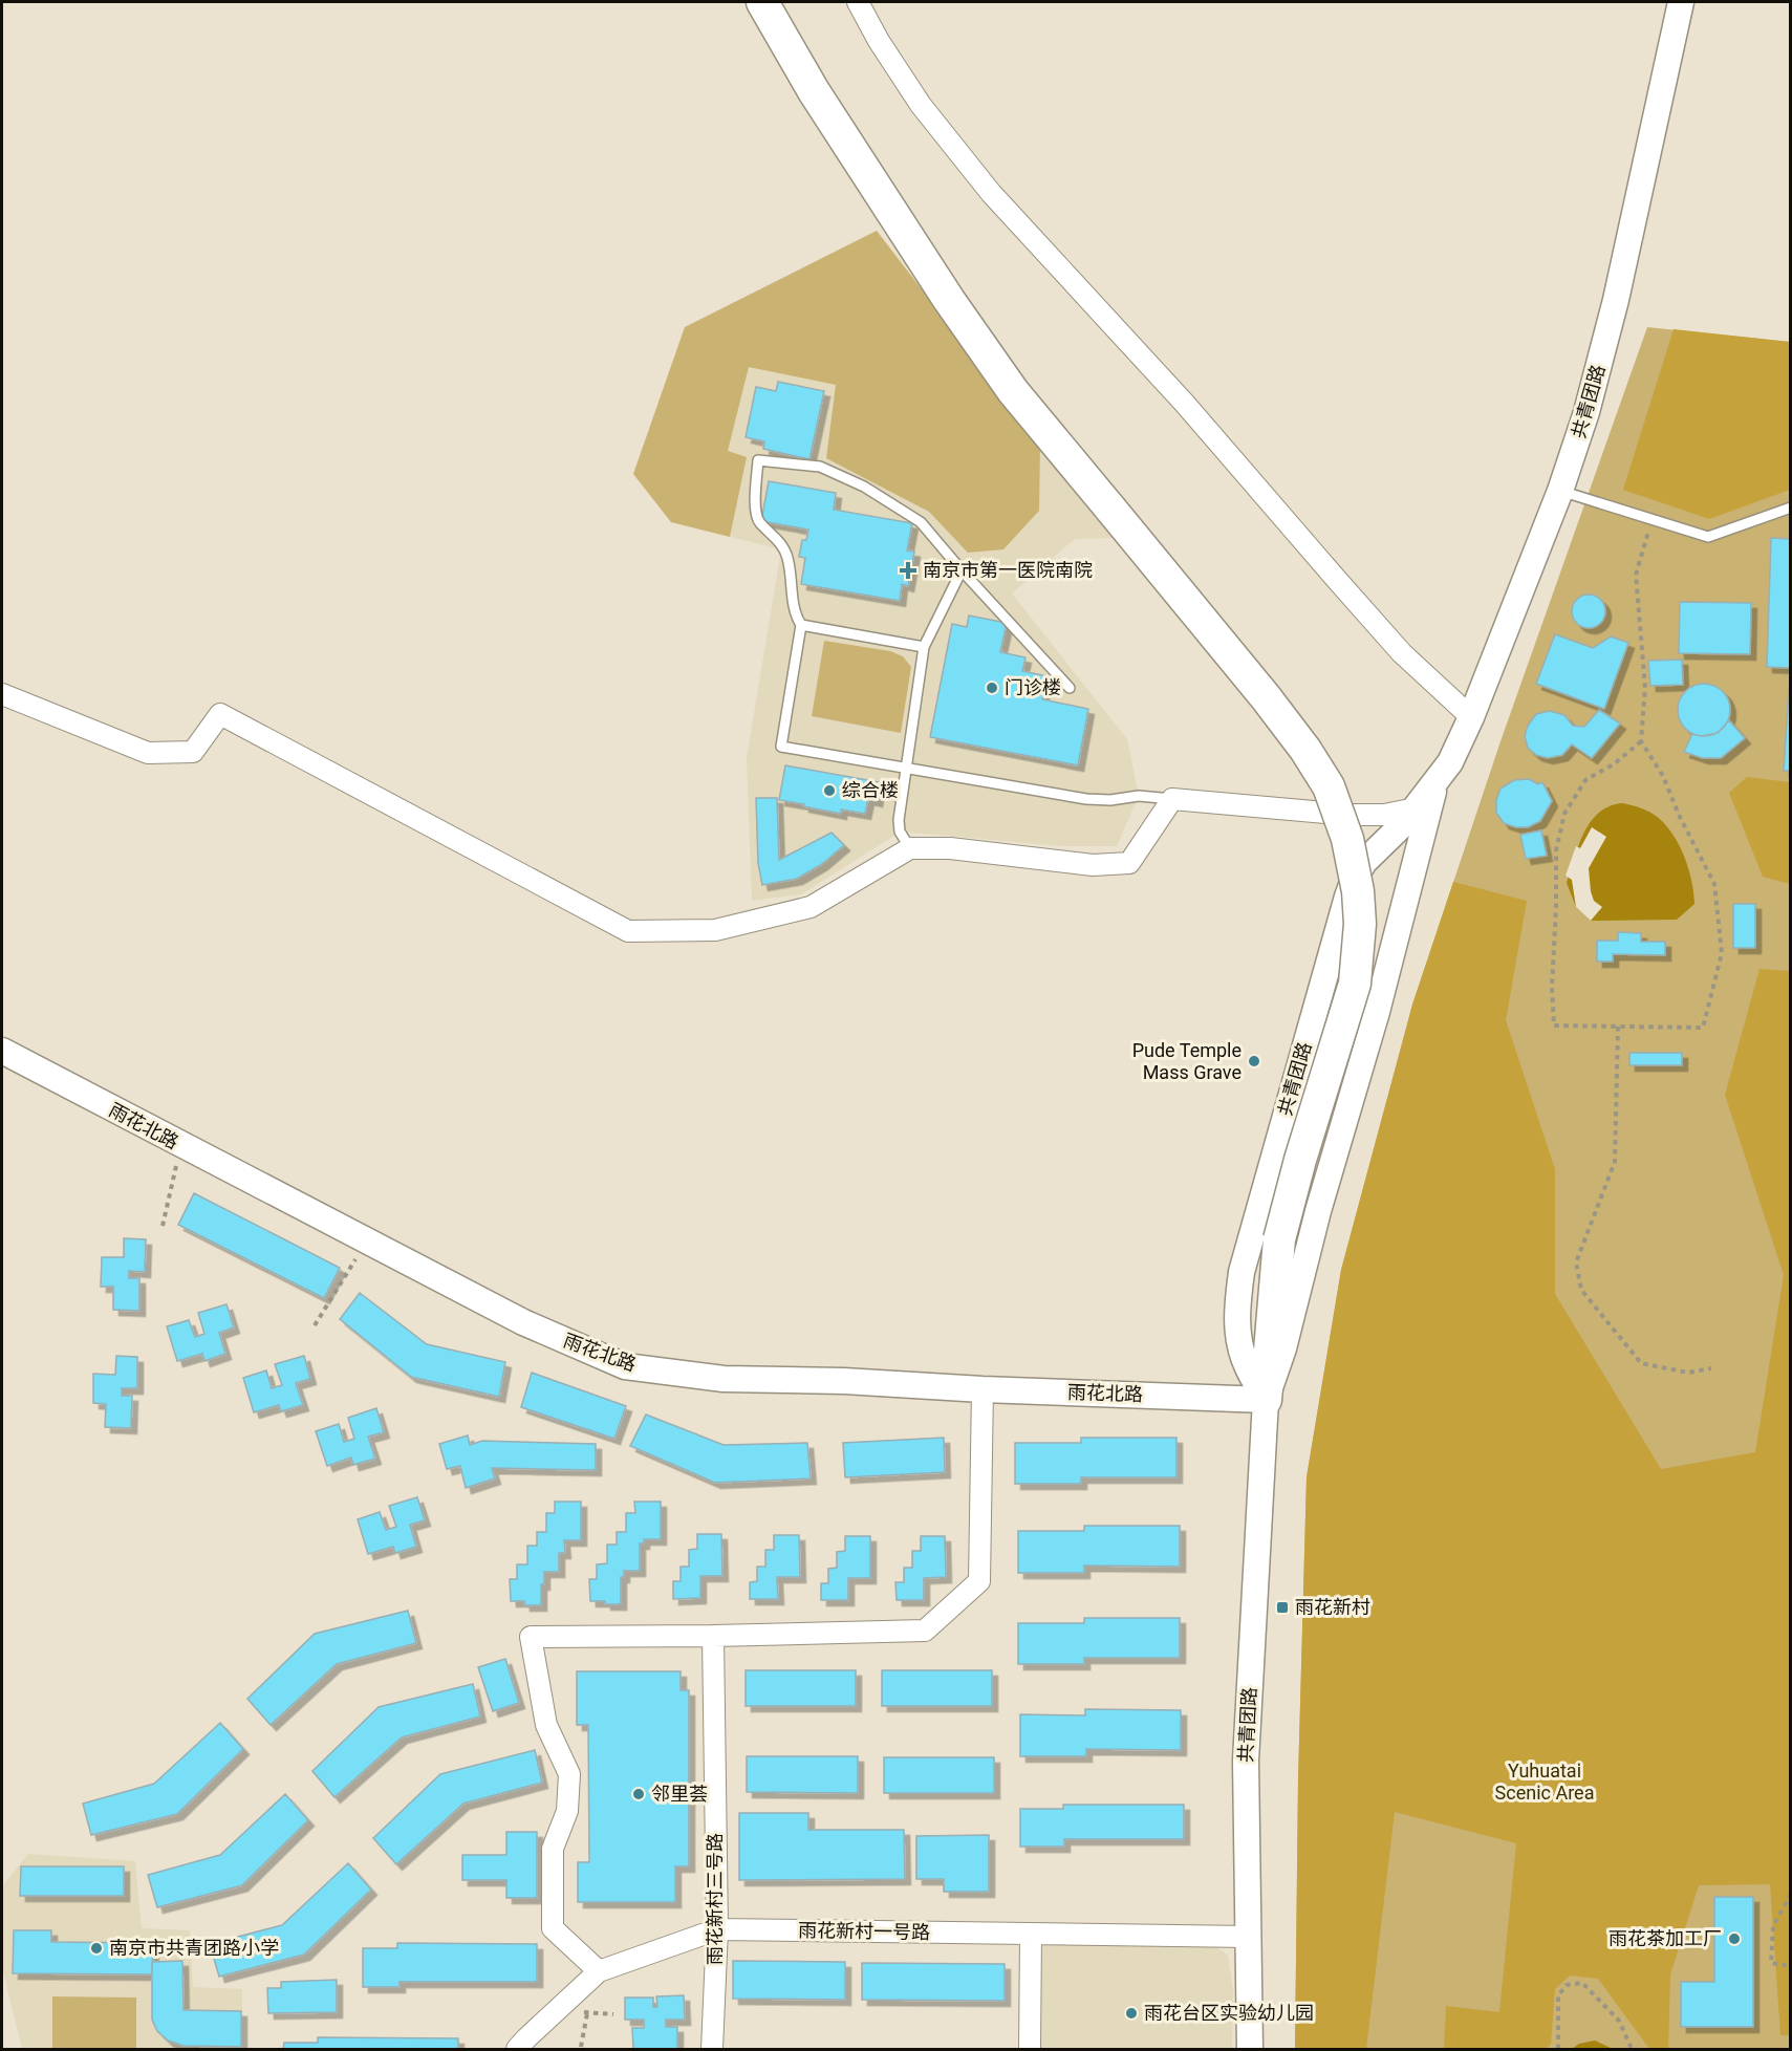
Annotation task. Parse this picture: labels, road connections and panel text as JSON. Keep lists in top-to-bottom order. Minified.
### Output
{"streets":{"street":["共青团路","雨花北路","雨花新村三号路","雨花新村一号路"]},"crossings":[["共青团路","雨花北路"],["共青团路","雨花新村一号路"],["雨花新村三号路","雨花新村一号路"]],"parks":["Yuhuatai Scenic Area"],"places":{"health":["南京市第一医院南院"],"other":["门诊楼","综合楼","Pude Temple Mass Grave","邻里荟","雨花茶加工厂","南京市共青团路小学","雨花台区实验幼儿园"],"transit":["雨花新村"]}}
